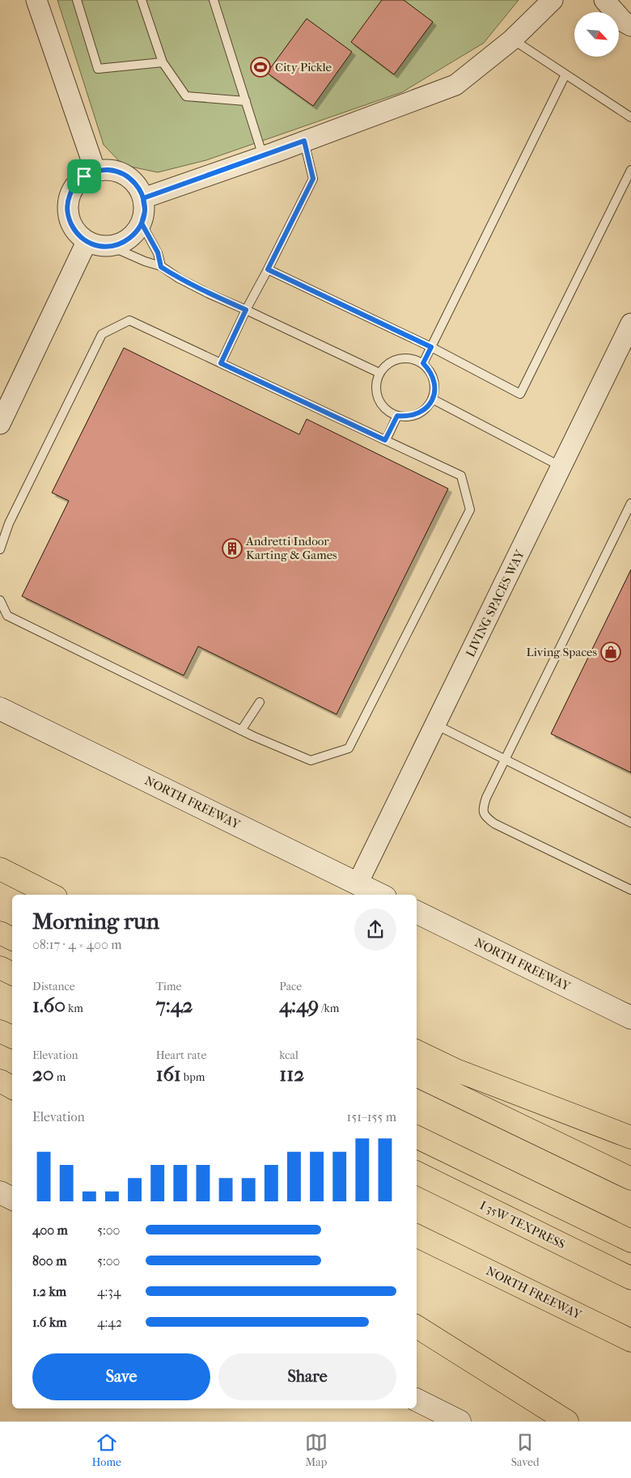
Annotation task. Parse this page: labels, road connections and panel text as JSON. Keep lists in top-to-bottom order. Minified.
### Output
{"streets":{"highway":["NORTH FREEWAY","I 35W TEXPRESS"],"street":["LIVING SPACES WAY"]},"crossings":[["LIVING SPACES WAY","NORTH FREEWAY"]],"places":{"sports":["City Pickle"],"building":["Andretti Indoor Karting & Games"],"shop":["Living Spaces"]},"north":"bottom right","page":{"heading":["Morning run","08:17 · 4 × 400 m"],"stats":[["Distance","1.60 km"],["Time","7:42"],["Pace","4:49 /km"],["Elevation","20 m"],["Heart rate","161 bpm"],["kcal","112"]],"chart":["Elevation","151–155 m"],"list":[{"name":"400 m","note":"5:00"},{"name":"800 m","note":"5:00"},{"name":"1.2 km","note":"4:34"},{"name":"1.6 km","note":"4:42"}],"buttons":["Save","Share"],"tabs":["Home","Map","Saved"]}}
